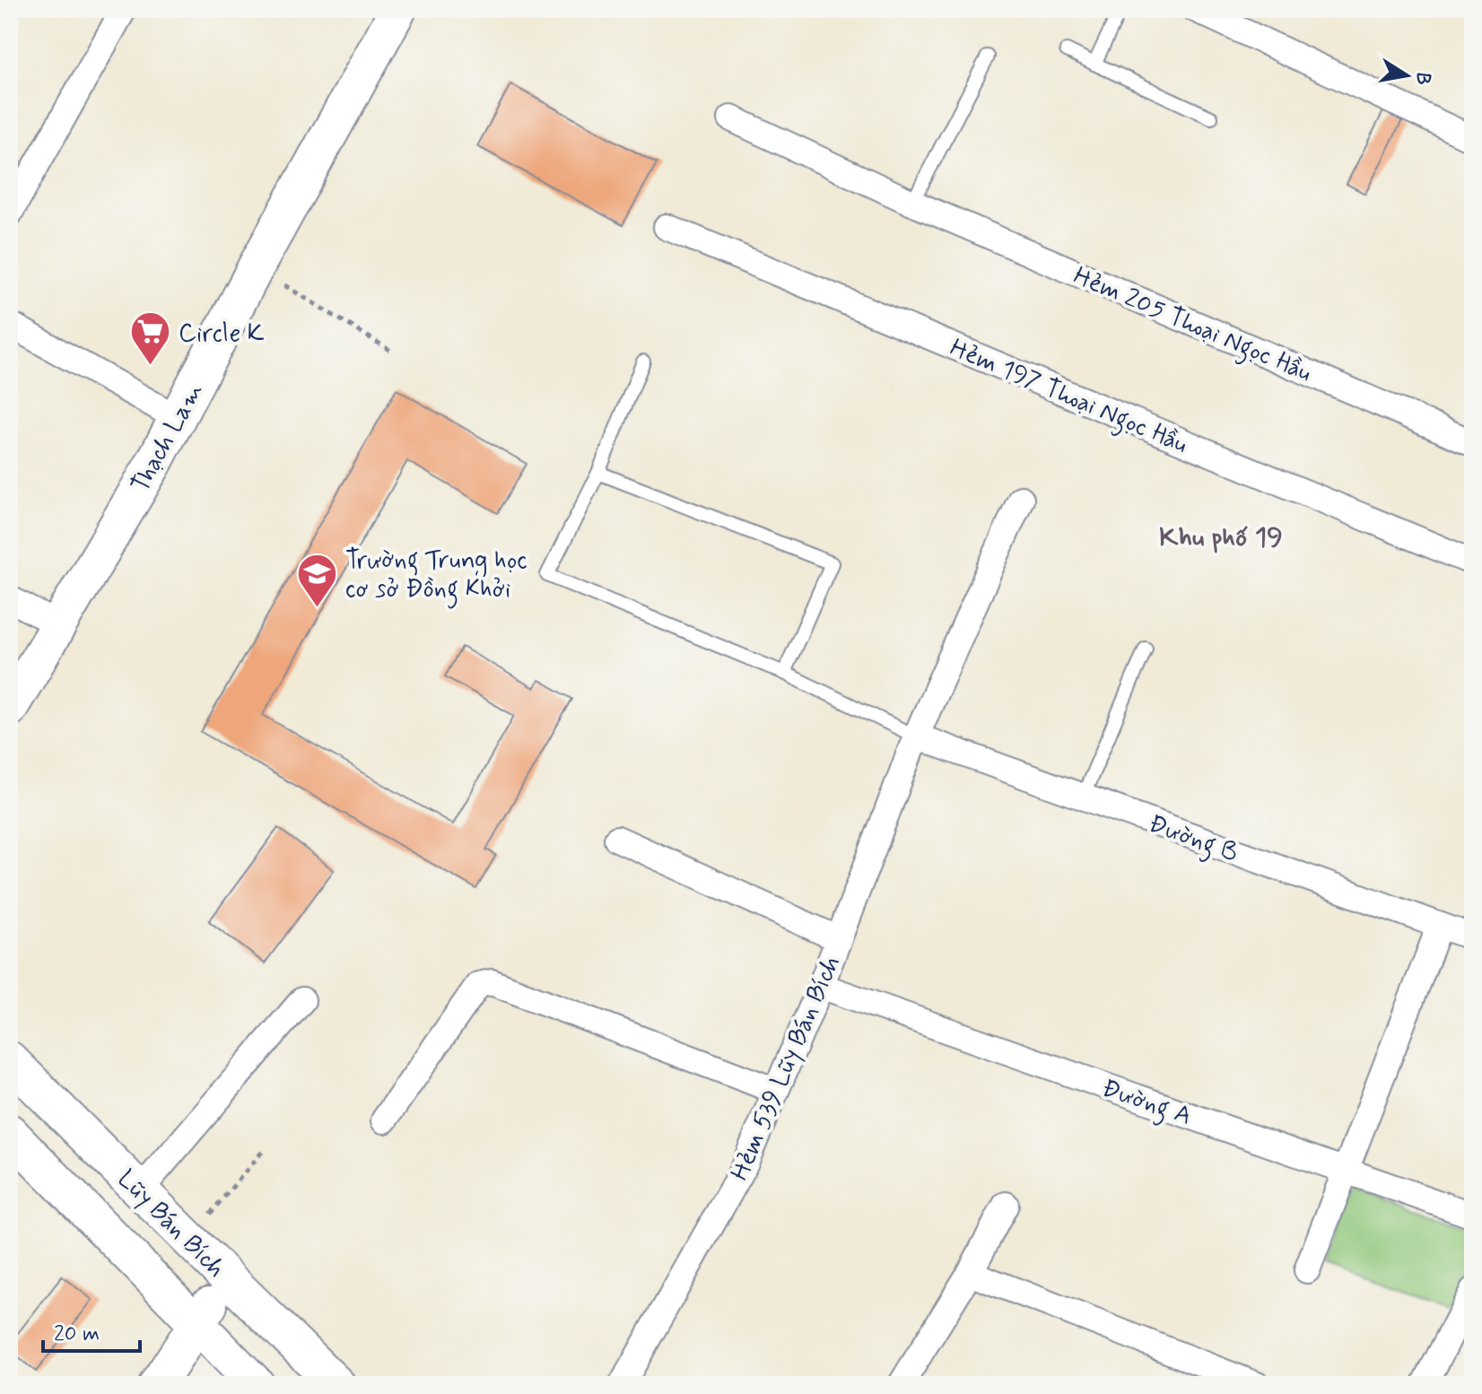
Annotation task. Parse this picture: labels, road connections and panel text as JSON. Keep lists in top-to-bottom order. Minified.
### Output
{"streets":{"street":["Hẻm 205 Thoại Ngọc Hầu","Hẻm 197 Thoại Ngọc Hầu","Thạch Lam","Đường B","Hẻm 539 Lũy Bán Bích","Đường A","Lũy Bán Bích"]},"crossings":[["Đường B","Hẻm 539 Lũy Bán Bích"],["Hẻm 539 Lũy Bán Bích","Đường A"]],"districts":["Khu phố 19"],"places":{"supermarket":["Circle K"],"school or university":["Trường Trung học cơ sở Đồng Khởi"]},"scale_bar":"20 m","north":"right"}
